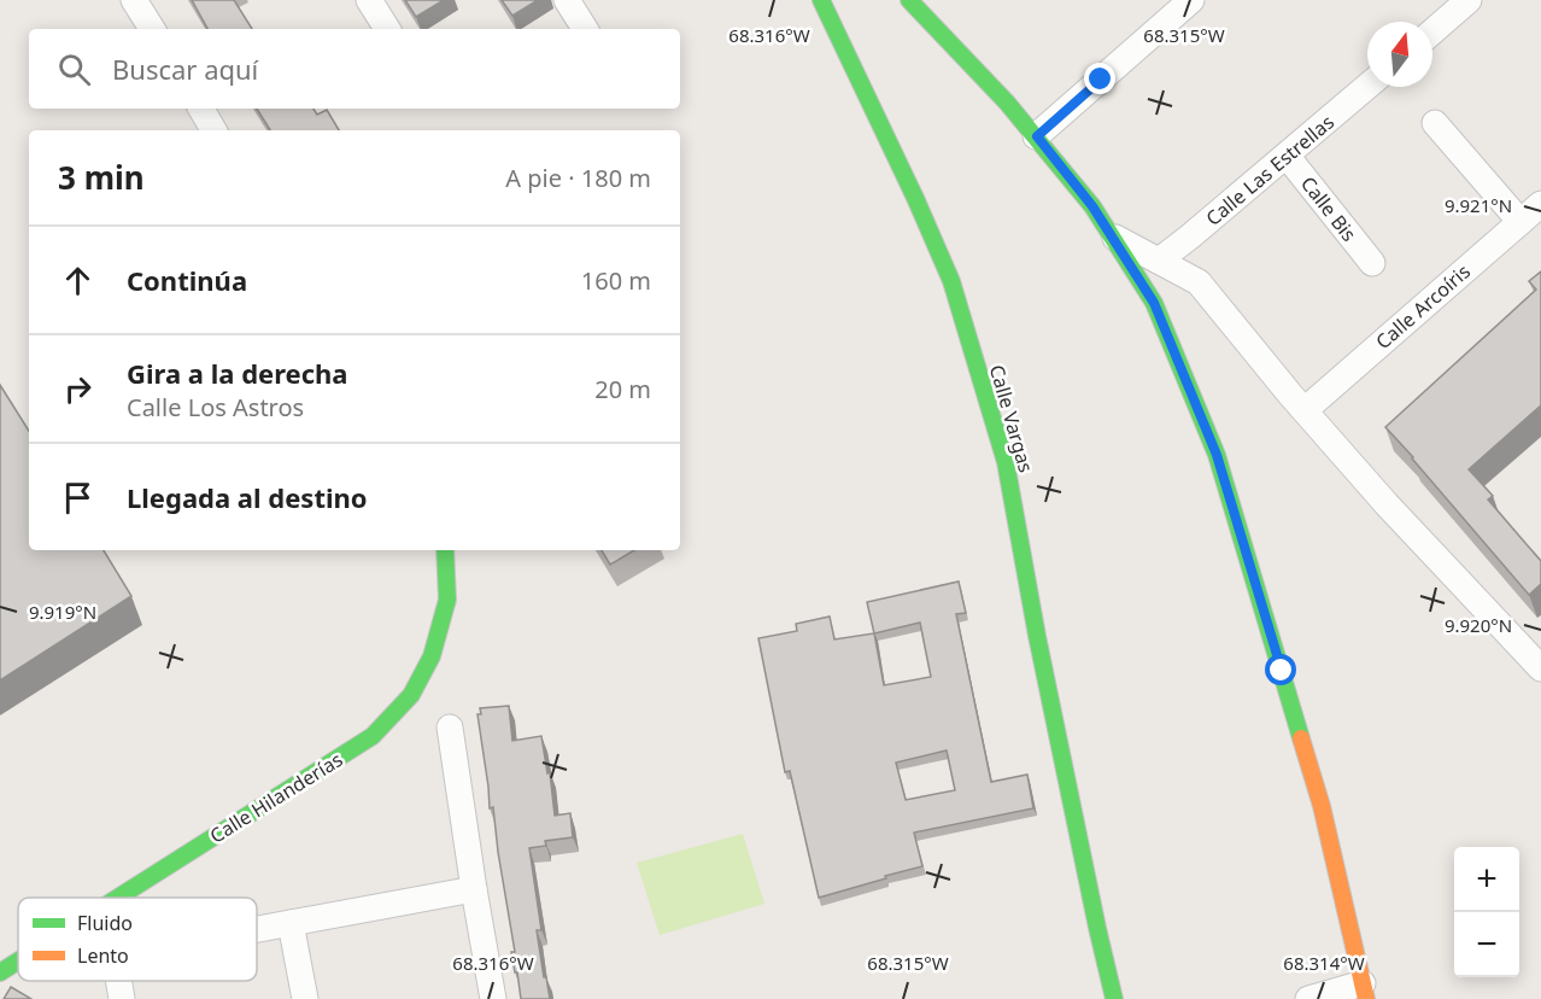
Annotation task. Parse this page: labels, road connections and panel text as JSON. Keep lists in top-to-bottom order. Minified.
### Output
{"streets":{"street":["Calle Las Estrellas","Calle Bis","Calle Arcoíris","Calle Vargas","Calle Hilanderías"]},"crossings":[["Calle Las Estrellas","Calle Bis"]],"legend":["Fluido","Lento"],"north":"top","page":{"search":"Buscar aquí","heading":["3 min","A pie · 180 m"],"list":[["Continúa","160 m"],["Gira a la derecha","Calle Los Astros","20 m"],"Llegada al destino"],"map_buttons":["+","−"]},"coordinates":["68.316°W","68.315°W","9.921°N","9.919°N","9.920°N","68.314°W"]}
